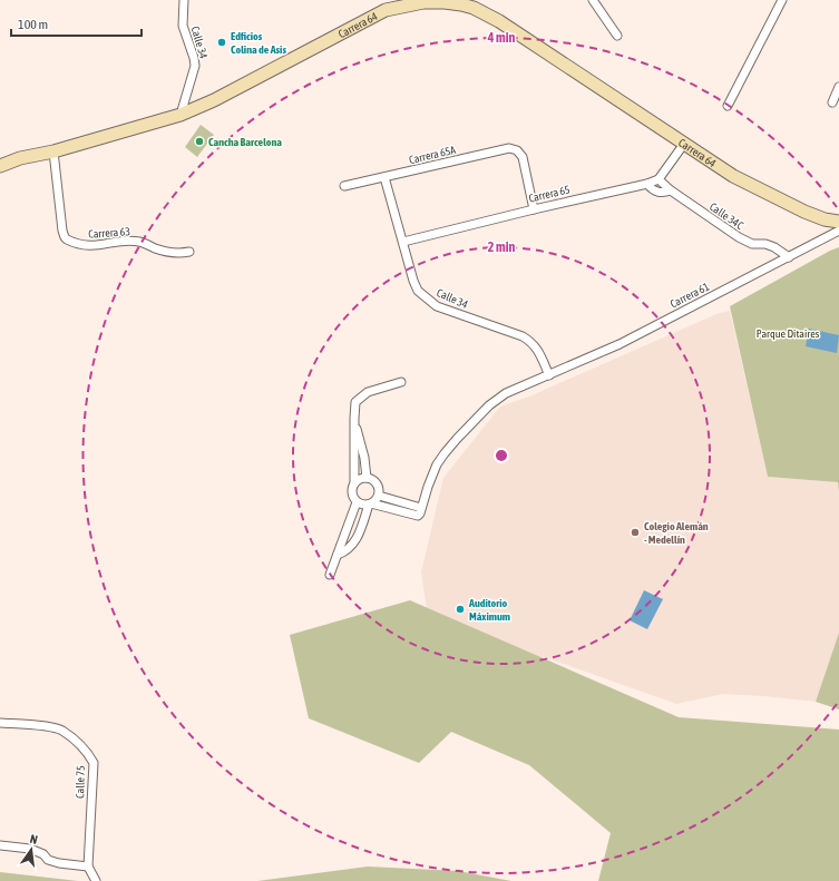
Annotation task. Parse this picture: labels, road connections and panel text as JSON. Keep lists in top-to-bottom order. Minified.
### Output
{"streets":{"street":["Carrera 64","Calle 34","Carrera 65A","Carrera 65","Calle 34C","Carrera 63","Carrera 61","Calle 75"]},"crossings":[["Carrera 64","Calle 34"],["Carrera 64","Carrera 65"],["Carrera 64","Carrera 63"],["Calle 34","Carrera 65A"],["Calle 34","Carrera 65"],["Calle 34","Carrera 61"],["Carrera 65A","Carrera 65"],["Carrera 65","Calle 34C"],["Calle 34C","Carrera 61"]],"parks":["Parque Ditaires"],"places":["Edficios Colina de Asis","Cancha Barcelona","Colegio Alemán - Medellín","Auditorio Máximum"],"scale_bar":"100 m","north":"top","rings":["4 min","2 min"]}
